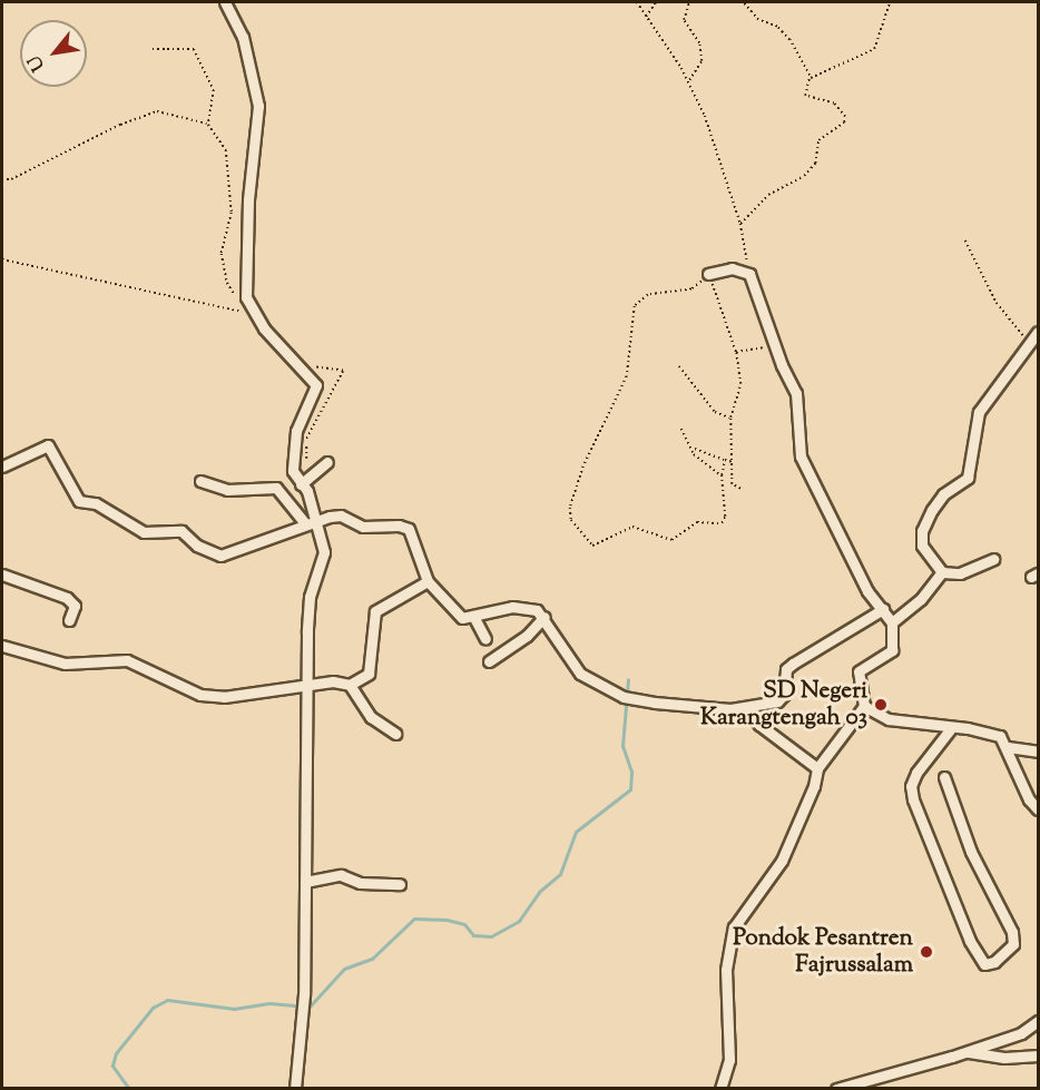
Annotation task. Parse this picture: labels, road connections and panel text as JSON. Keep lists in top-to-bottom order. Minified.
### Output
{"places":["SD Negeri Karangtengah 03","Pondok Pesantren Fajrussalam"],"north":"bottom left"}
